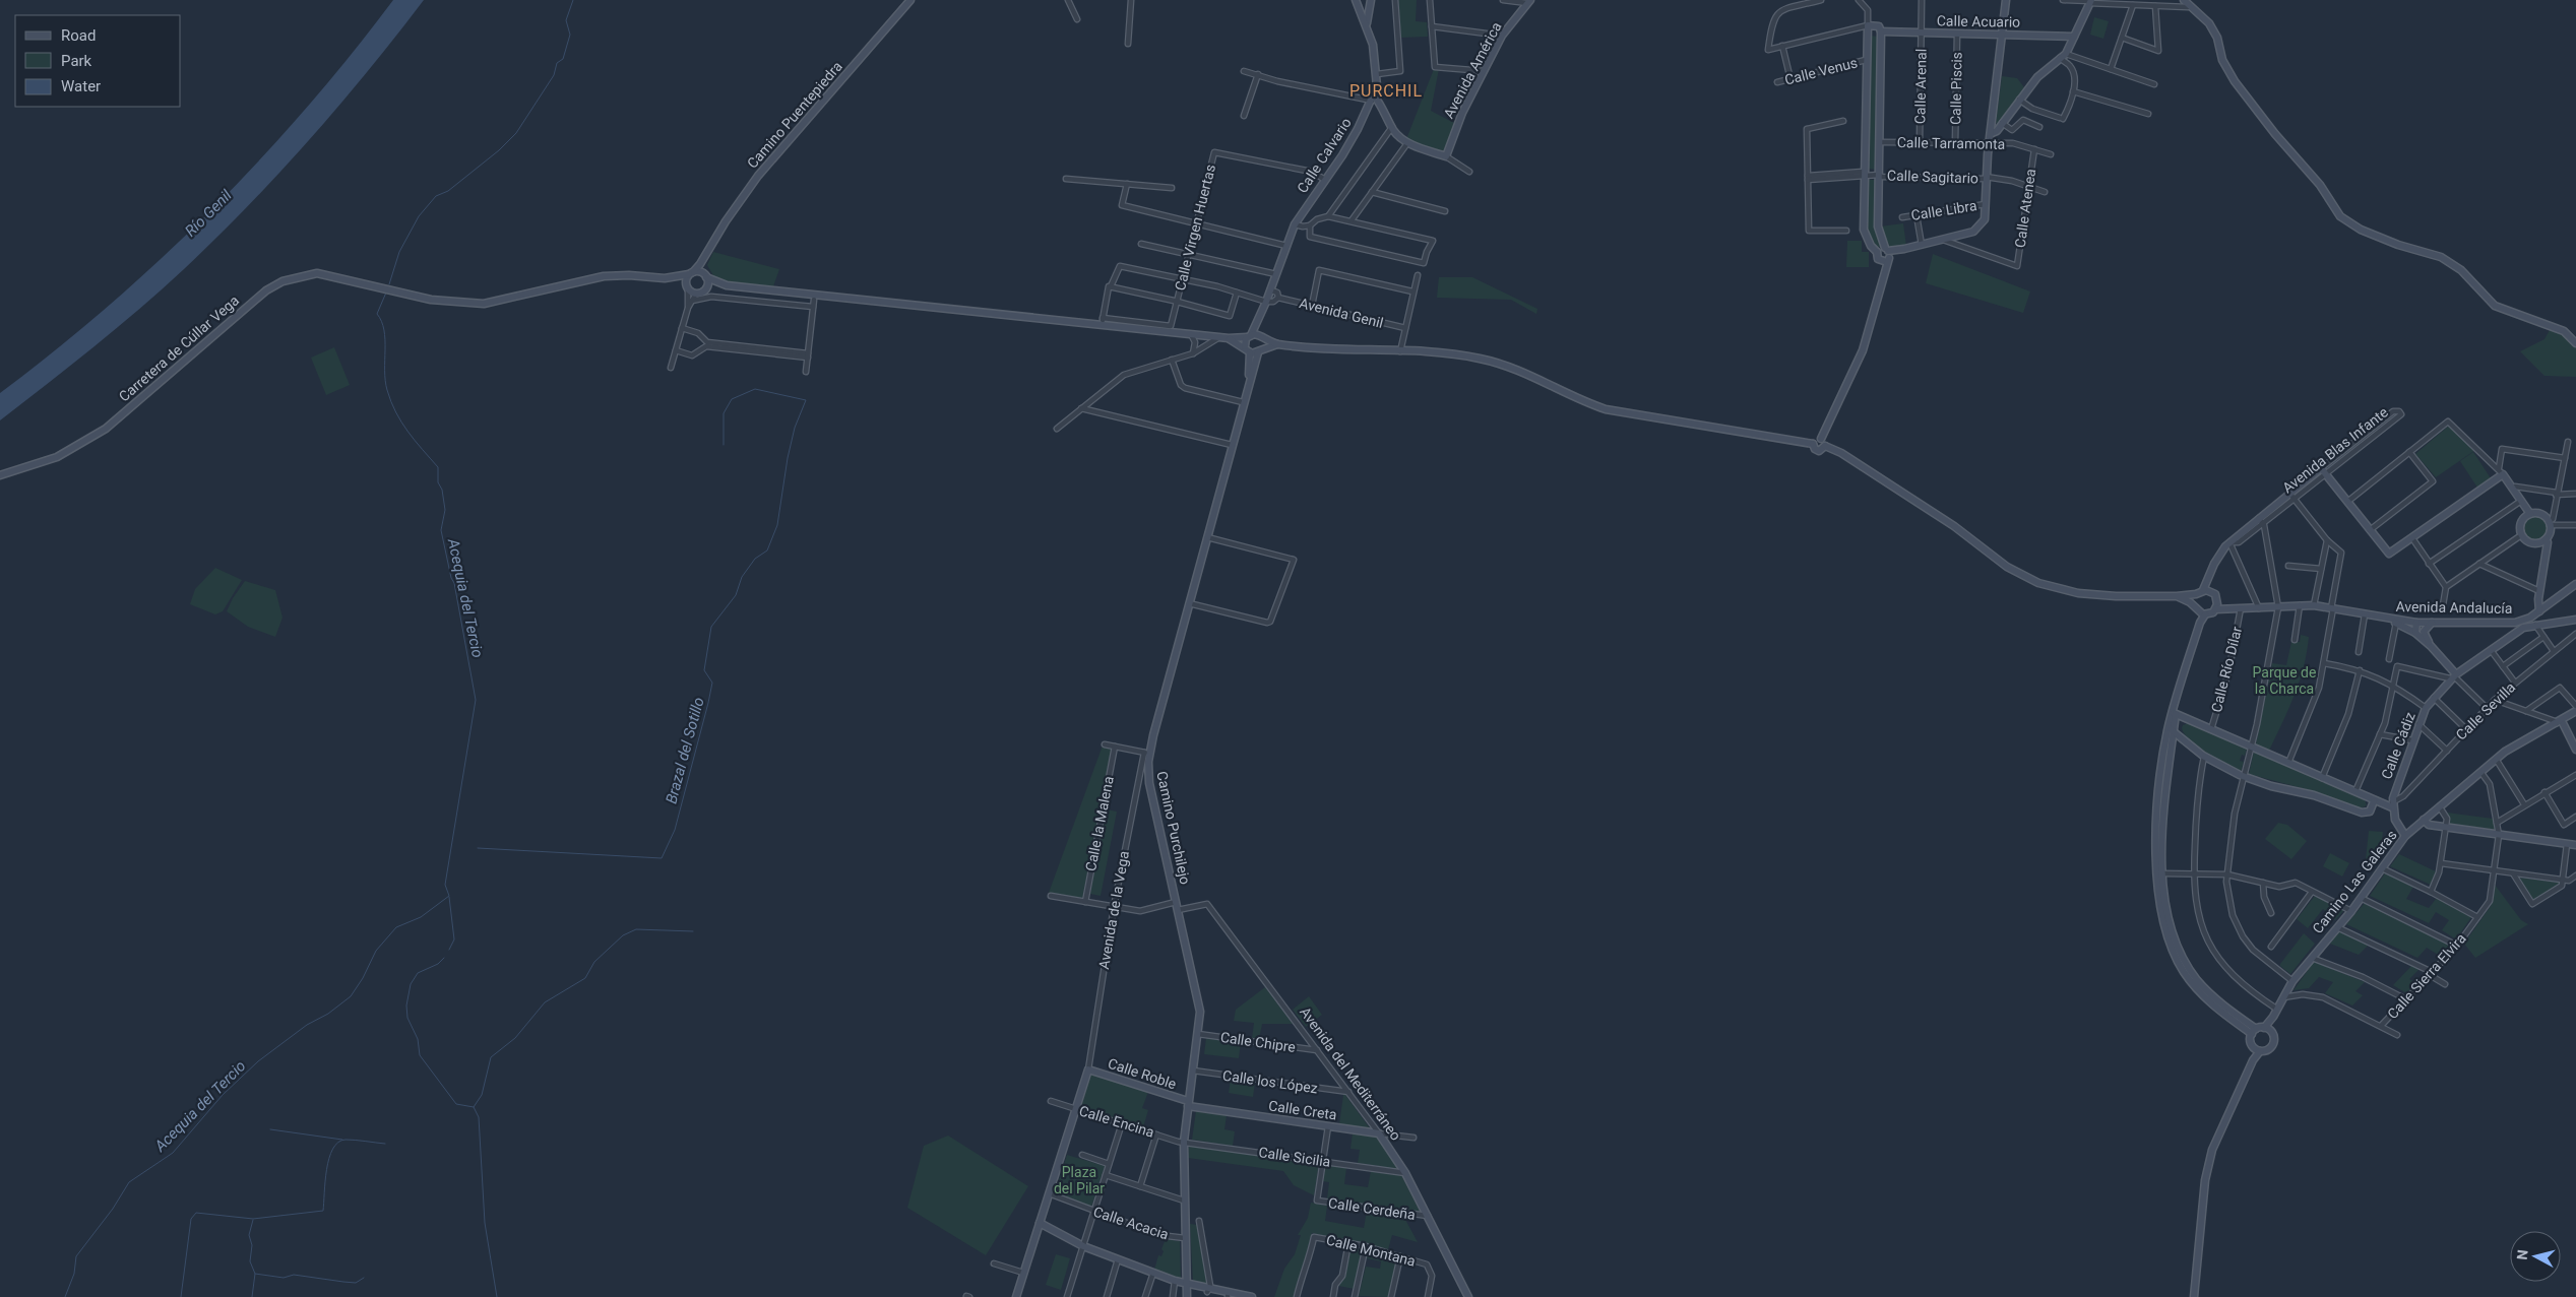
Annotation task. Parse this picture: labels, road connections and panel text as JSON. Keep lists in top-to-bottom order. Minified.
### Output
{"streets":{"street":["Calle Acuario","Avenida América","Calle Venus","Calle Arenal","Calle Piscis","Camino Puentepiedra","Calle Tarramonta","Calle Calvario","Calle Sagitario","Calle Atenea","Calle Libra","Calle Virgen Huertas","Avenida Genil","Carretera de Cúllar Vega","Avenida Blas Infante","Avenida Andalucía","Calle Río Dílar","Calle Sevilla","Calle Cádiz","Calle la Malena","Camino Purchilejo","Camino Las Galeras","Avenida de la Vega","Calle Sierra Elvira","Calle Chipre","Calle Roble","Avenida del Mediterráneo","Calle los López","Calle Creta","Calle Encina","Calle Sicilia","Calle Cerdeña","Calle Acacia","Calle Montana"]},"crossings":[["Calle Acuario","Calle Arenal"],["Calle Acuario","Calle Piscis"],["Calle Arenal","Calle Tarramonta"],["Calle Piscis","Calle Tarramonta"],["Calle Tarramonta","Calle Atenea"],["Calle Calvario","Calle Virgen Huertas"],["Calle Calvario","Camino Purchilejo"],["Calle Sagitario","Calle Atenea"],["Avenida Blas Infante","Avenida Andalucía"],["Avenida Andalucía","Calle Río Dílar"],["Calle Sevilla","Calle Cádiz"],["Camino Purchilejo","Avenida de la Vega"],["Camino Purchilejo","Calle Chipre"],["Camino Purchilejo","Calle Roble"],["Camino Purchilejo","Avenida del Mediterráneo"],["Camino Purchilejo","Calle los López"],["Camino Purchilejo","Calle Creta"],["Camino Purchilejo","Calle Encina"],["Camino Purchilejo","Calle Sicilia"],["Camino Purchilejo","Calle Acacia"],["Camino Las Galeras","Calle Sierra Elvira"],["Avenida de la Vega","Calle Roble"],["Calle Chipre","Avenida del Mediterráneo"],["Calle Roble","Calle Creta"],["Avenida del Mediterráneo","Calle los López"],["Avenida del Mediterráneo","Calle Creta"],["Avenida del Mediterráneo","Calle Sicilia"],["Avenida del Mediterráneo","Calle Cerdeña"],["Calle Encina","Calle Sicilia"],["Calle Sicilia","Calle Cerdeña"]],"districts":["PURCHIL"],"water":["Río Genil","Acequia del Tercio","Brazal del Sotillo"],"parks":["Parque de la Charca","Plaza del Pilar"],"legend":["Road","Park","Water"],"north":"left"}
